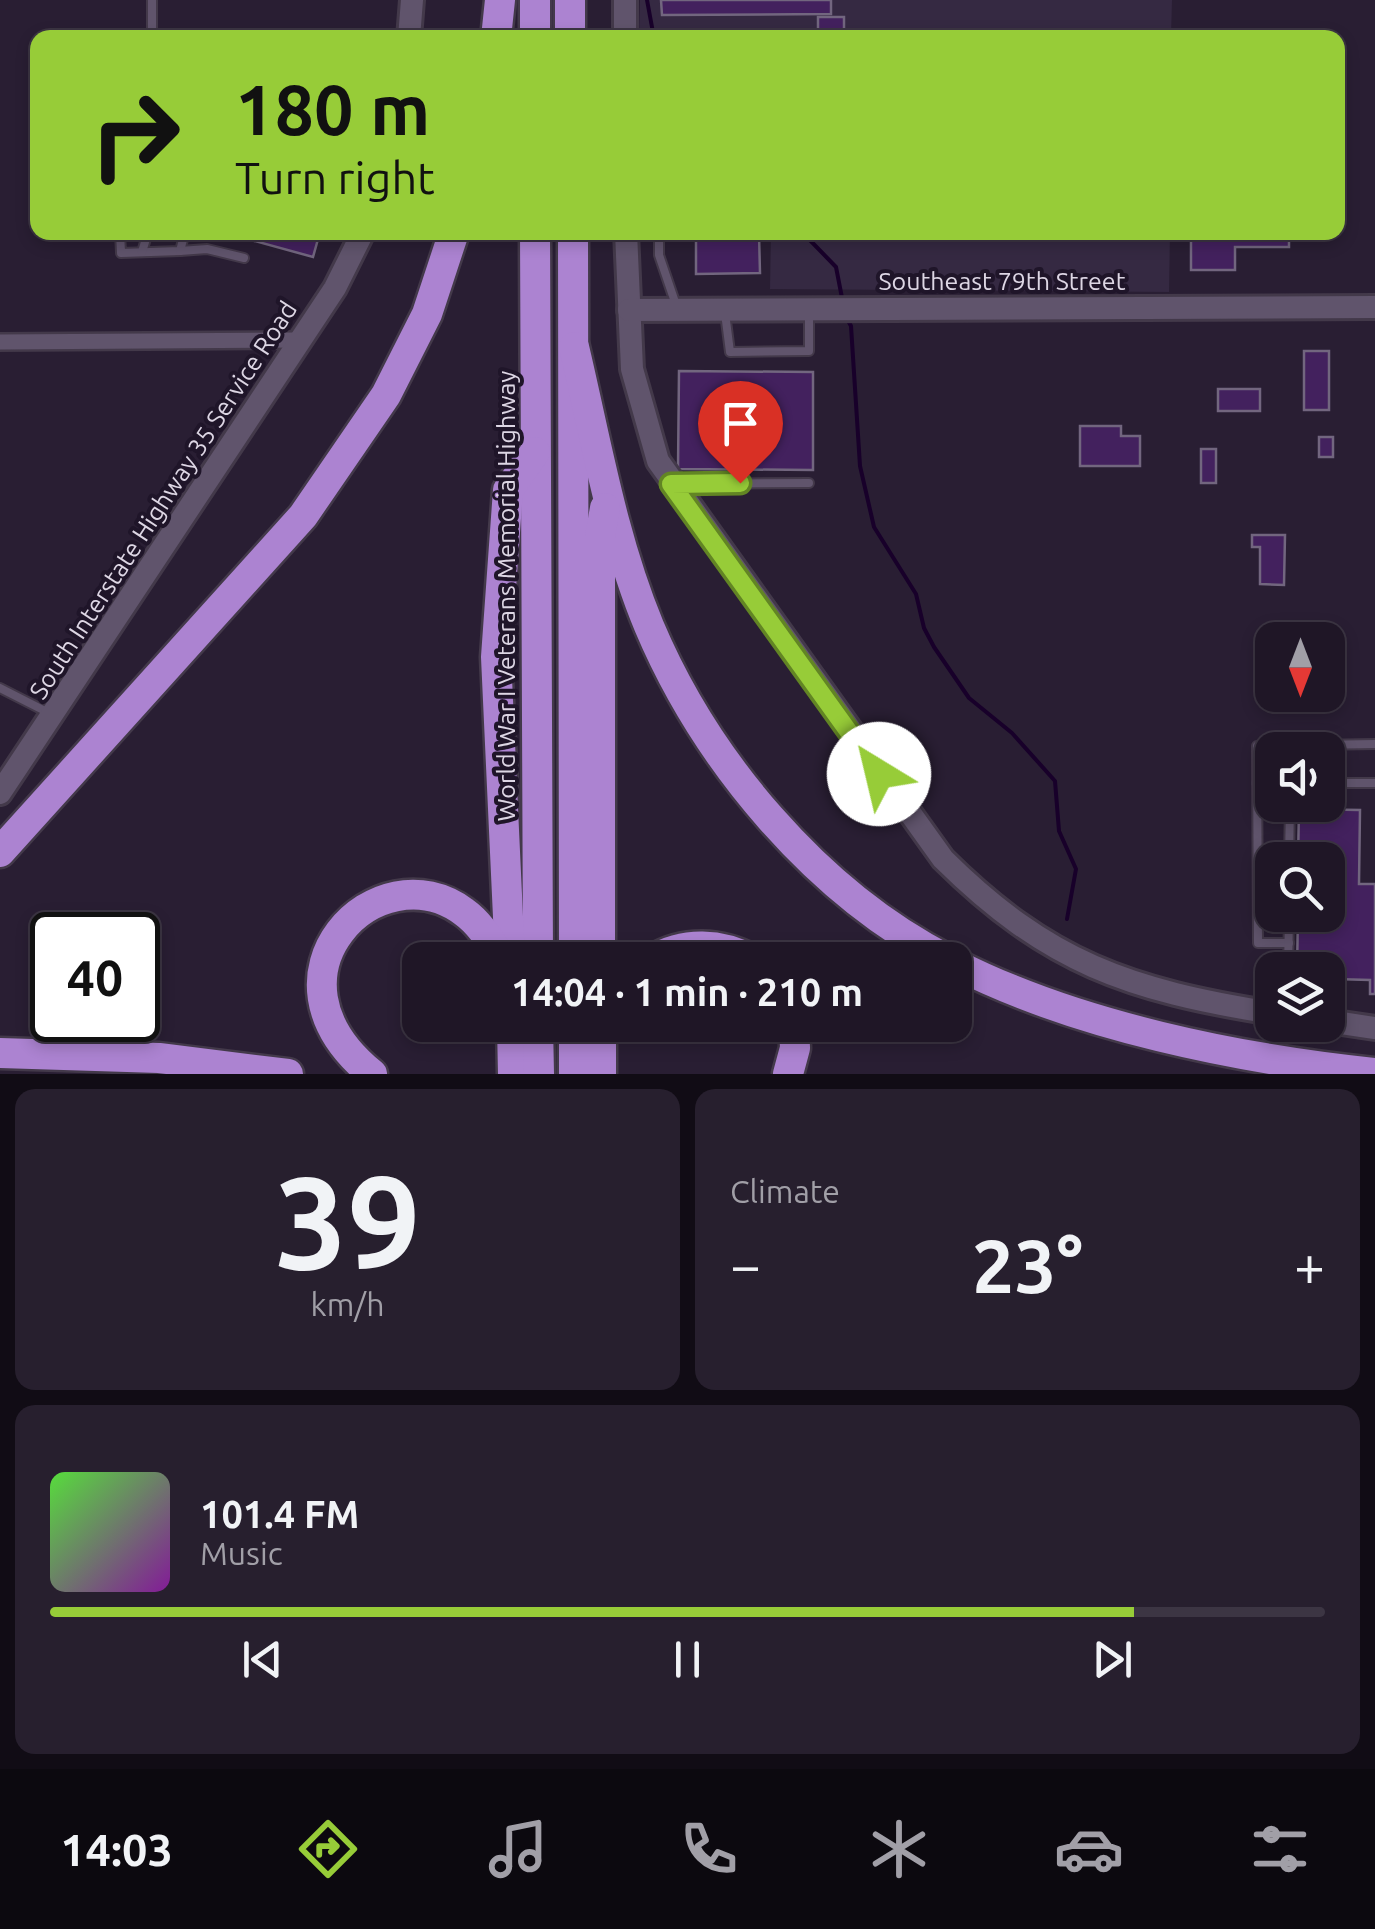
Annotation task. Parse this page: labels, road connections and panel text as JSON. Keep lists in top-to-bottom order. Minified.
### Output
{"streets":{"highway":["World War I Veterans Memorial Highway"],"street":["Southeast 79th Street","South Interstate Highway 35 Service Road"]},"north":"bottom","page":{"turn":["180 m","Turn right"],"limit":"40","trip":"14:04 · 1 min · 210 m","tile":[["39","km/h"],"Climate"],"heat":["−","23°","+"],"song":["101.4 FM","Music"],"tabs":"14:03"}}
